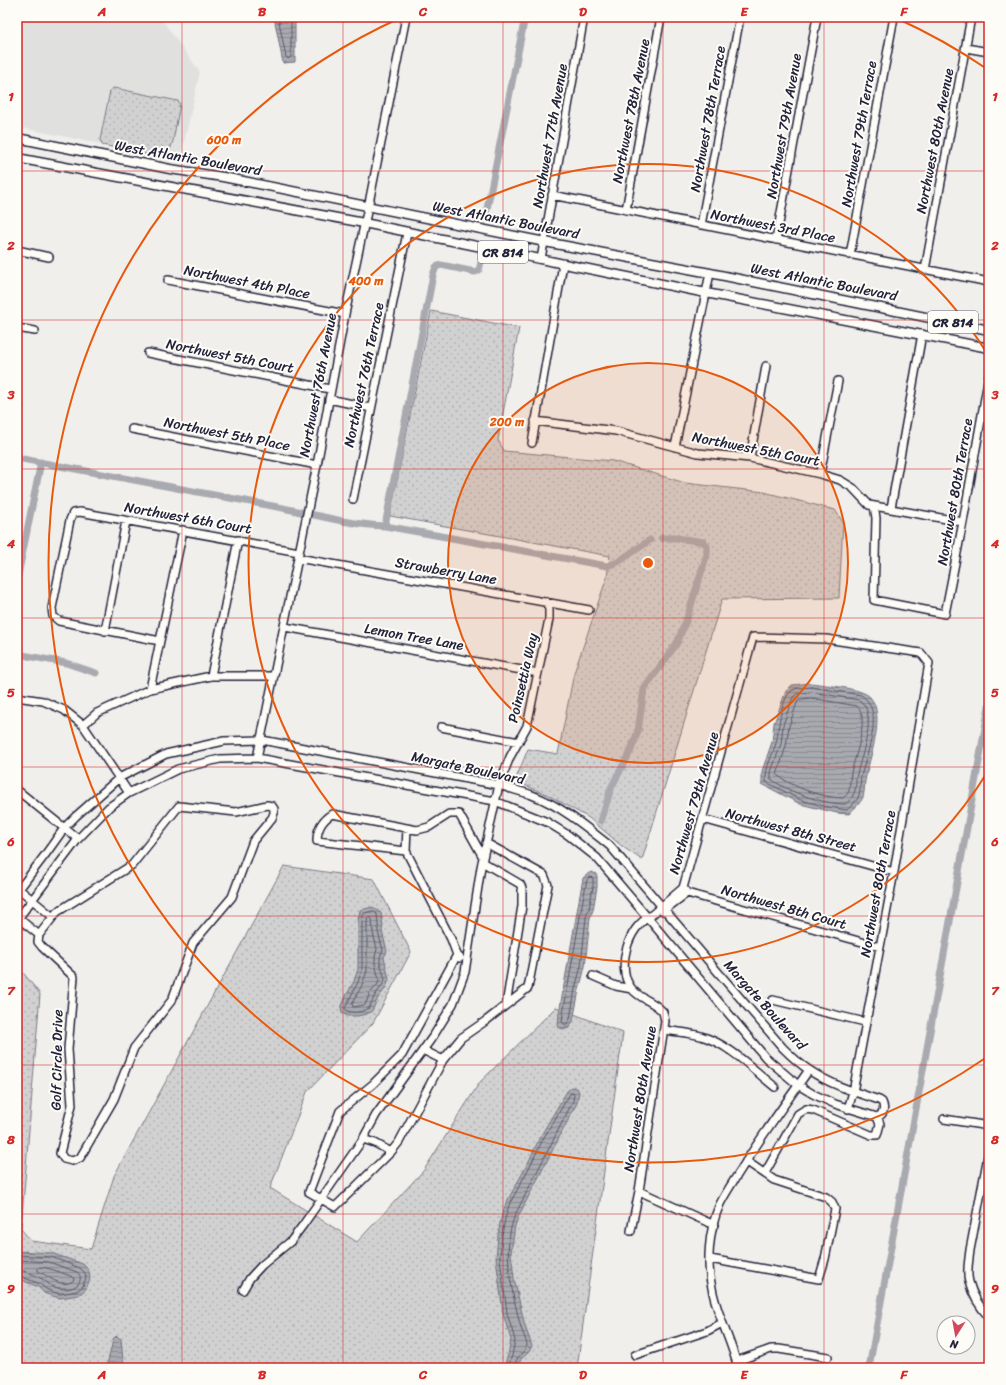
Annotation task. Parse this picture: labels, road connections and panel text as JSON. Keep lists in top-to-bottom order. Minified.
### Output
{"streets":{"main road":["West Atlantic Boulevard","CR 814"],"street":["Northwest 78th Avenue","Northwest 78th Terrace","Northwest 79th Avenue","Northwest 79th Terrace","Northwest 77th Avenue","Northwest 80th Avenue","Northwest 3rd Place","Northwest 4th Place","Northwest 5th Court","Northwest 76th Terrace","Northwest 76th Avenue","Northwest 5th Place","Northwest 80th Terrace","Northwest 6th Court","Strawberry Lane","Lemon Tree Lane","Poinsettia Way","Margate Boulevard","Northwest 8th Street","Northwest 8th Court","Golf Circle Drive"]},"crossings":[["Northwest 78th Avenue","Northwest 3rd Place"],["Northwest 78th Terrace","Northwest 3rd Place"],["Northwest 79th Avenue","Northwest 3rd Place"],["Northwest 79th Avenue","Northwest 80th Terrace"],["Northwest 79th Avenue","Margate Boulevard"],["Northwest 79th Avenue","Northwest 8th Street"],["Northwest 79th Avenue","Northwest 8th Court"],["Northwest 79th Terrace","Northwest 3rd Place"],["Northwest 77th Avenue","West Atlantic Boulevard"],["Northwest 77th Avenue","Northwest 3rd Place"],["Northwest 77th Avenue","CR 814"],["Northwest 80th Avenue","Northwest 3rd Place"],["West Atlantic Boulevard","Northwest 76th Avenue"],["CR 814","Northwest 76th Terrace"],["CR 814","Northwest 76th Avenue"],["Northwest 4th Place","Northwest 76th Avenue"],["Northwest 5th Court","Northwest 76th Avenue"],["Northwest 5th Court","Northwest 80th Terrace"],["Northwest 76th Avenue","Northwest 5th Place"],["Northwest 76th Avenue","Northwest 6th Court"],["Northwest 76th Avenue","Strawberry Lane"],["Northwest 76th Avenue","Lemon Tree Lane"],["Northwest 76th Avenue","Margate Boulevard"],["Northwest 80th Terrace","Margate Boulevard"],["Northwest 80th Terrace","Northwest 8th Street"],["Northwest 80th Terrace","Northwest 8th Court"],["Northwest 6th Court","Strawberry Lane"],["Strawberry Lane","Poinsettia Way"],["Lemon Tree Lane","Poinsettia Way"],["Poinsettia Way","Margate Boulevard"],["Margate Boulevard","Golf Circle Drive"]],"north":"bottom","grid":{"columns":["A","B","C","D","E","F"],"rows":["1","2","3","4","5","6","7","8","9"]},"rings":["600 m","400 m","200 m"]}
